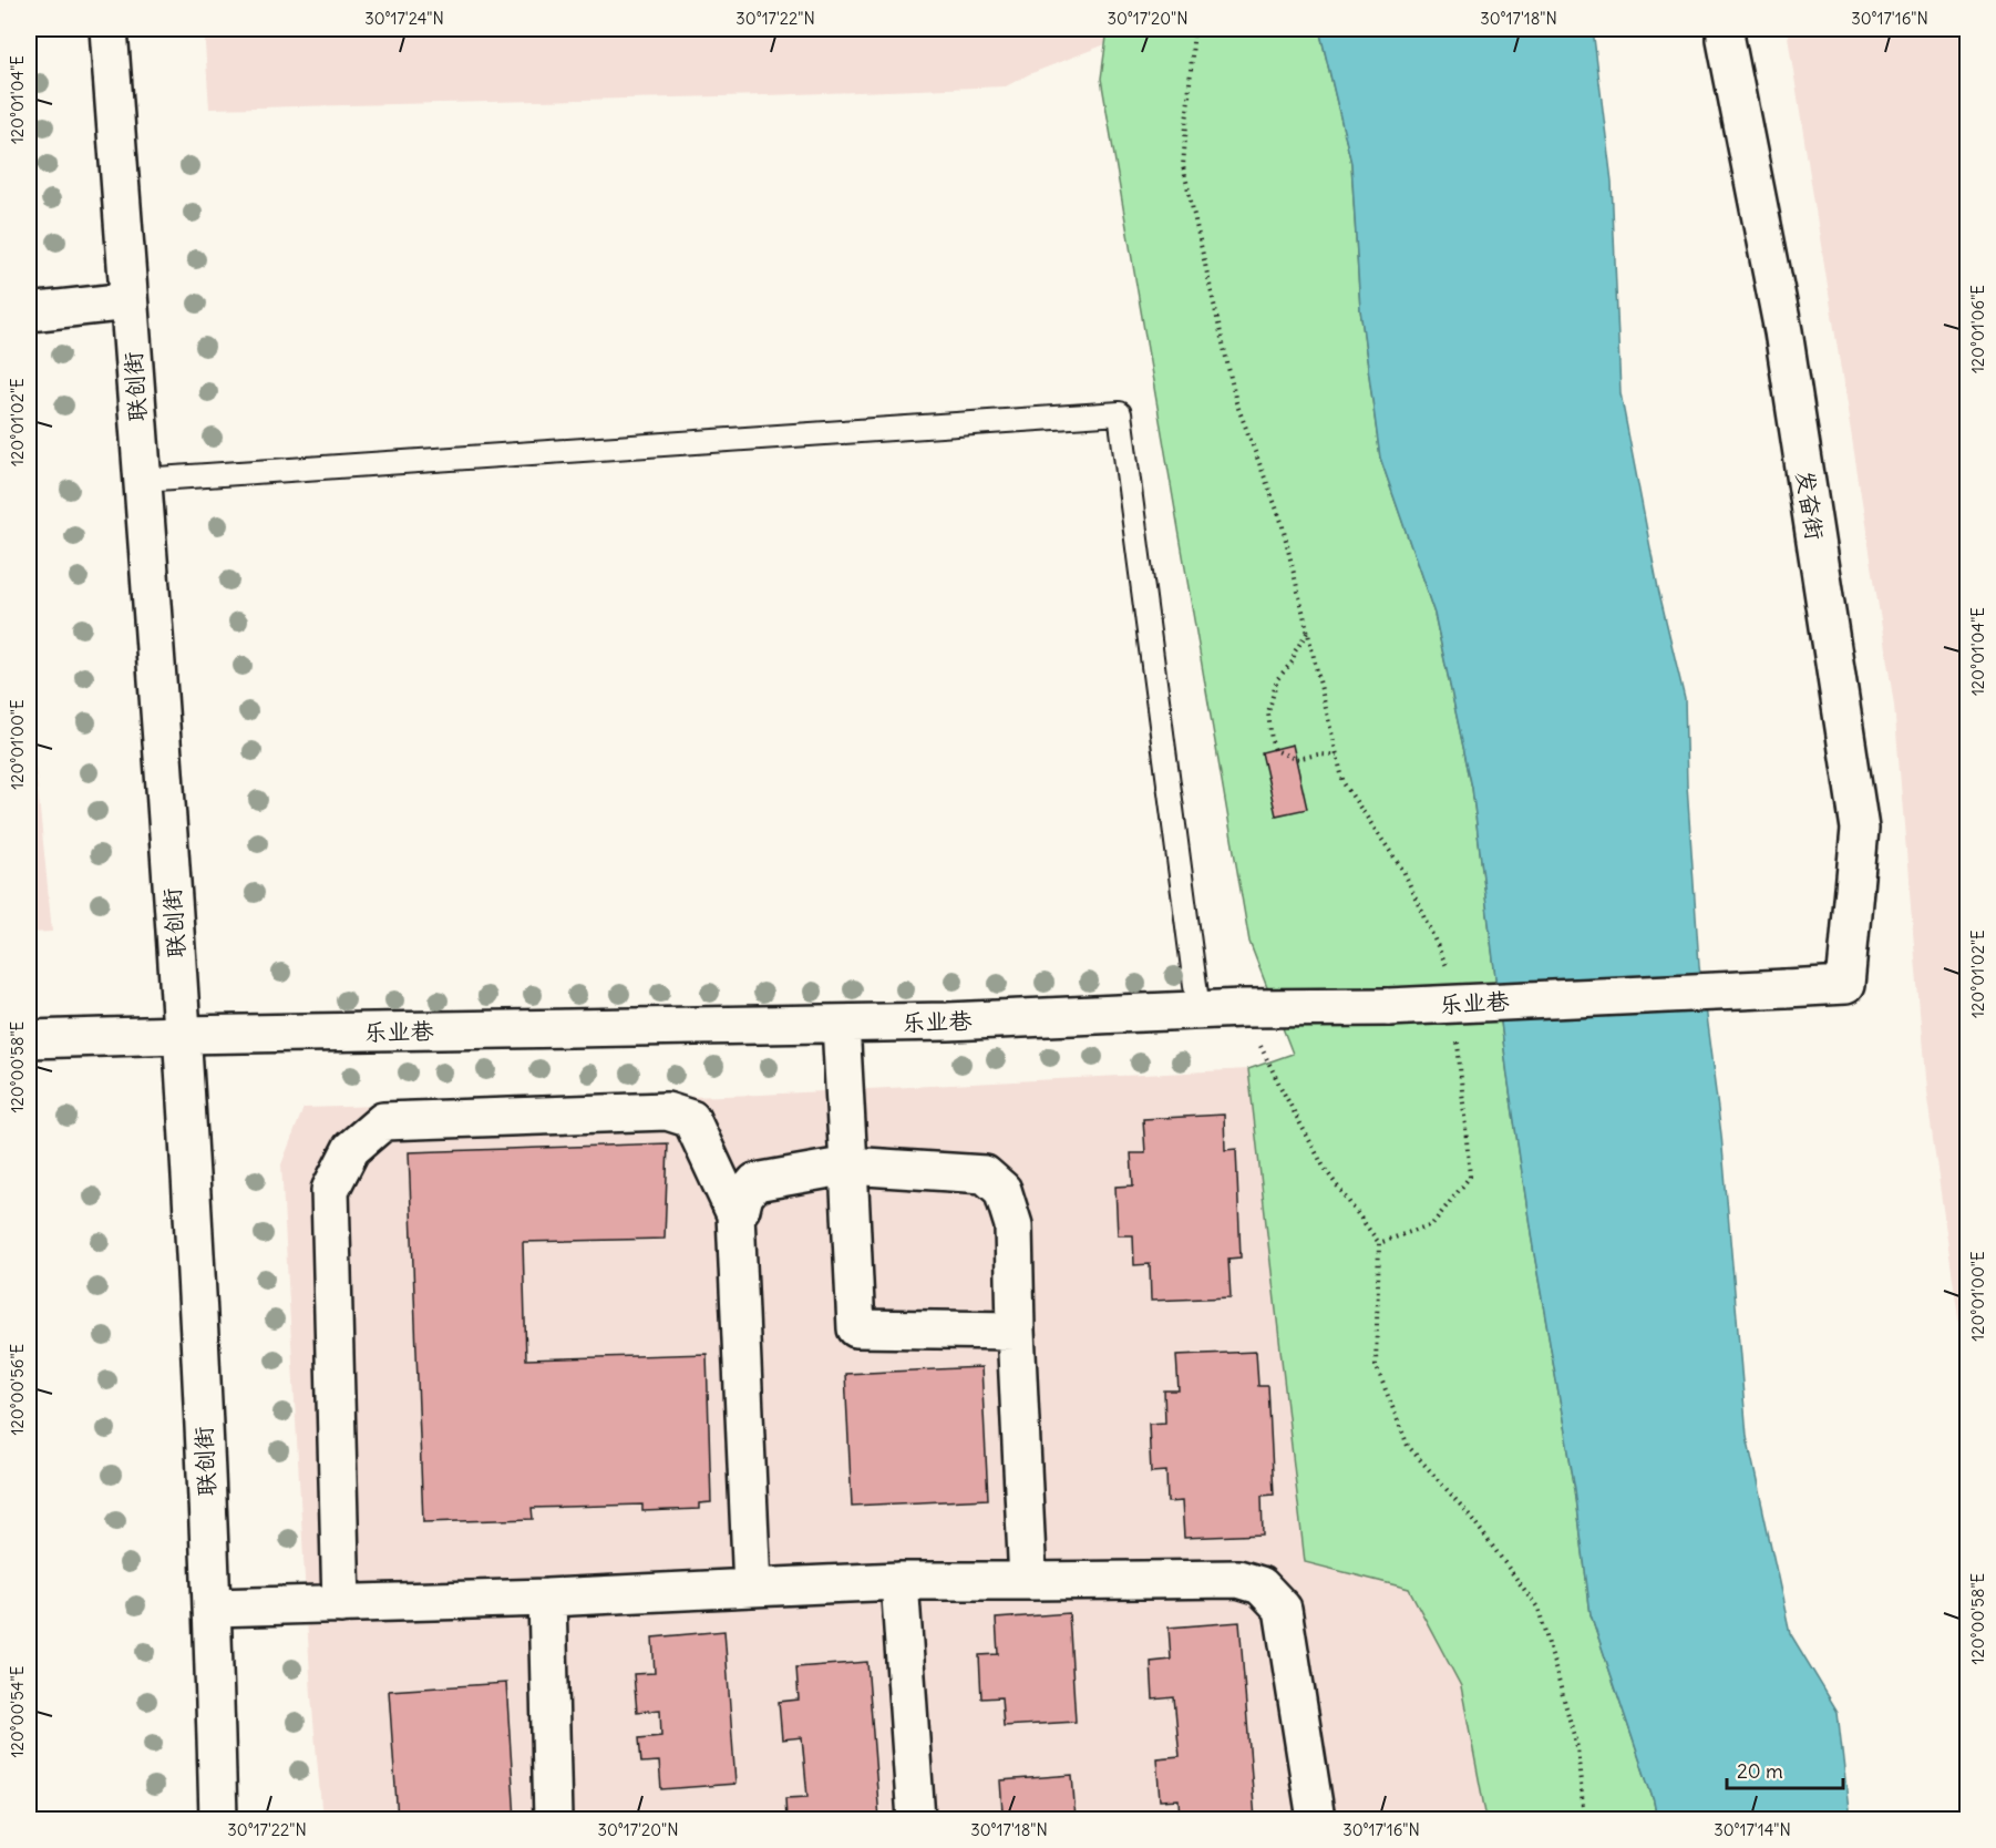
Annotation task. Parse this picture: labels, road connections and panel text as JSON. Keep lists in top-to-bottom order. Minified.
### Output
{"streets":{"street":["联创街","发奋街","乐业巷"]},"crossings":[["联创街","乐业巷"],["发奋街","乐业巷"]],"scale_bar":"20 m","coordinates":["30°17'24\"N","30°17'22\"N","30°17'20\"N","30°17'18\"N","30°17'16\"N","120°01'04\"E","120°01'06\"E","120°01'02\"E","120°01'00\"E","120°00'58\"E","120°00'56\"E","120°00'54\"E","30°17'14\"N"]}
